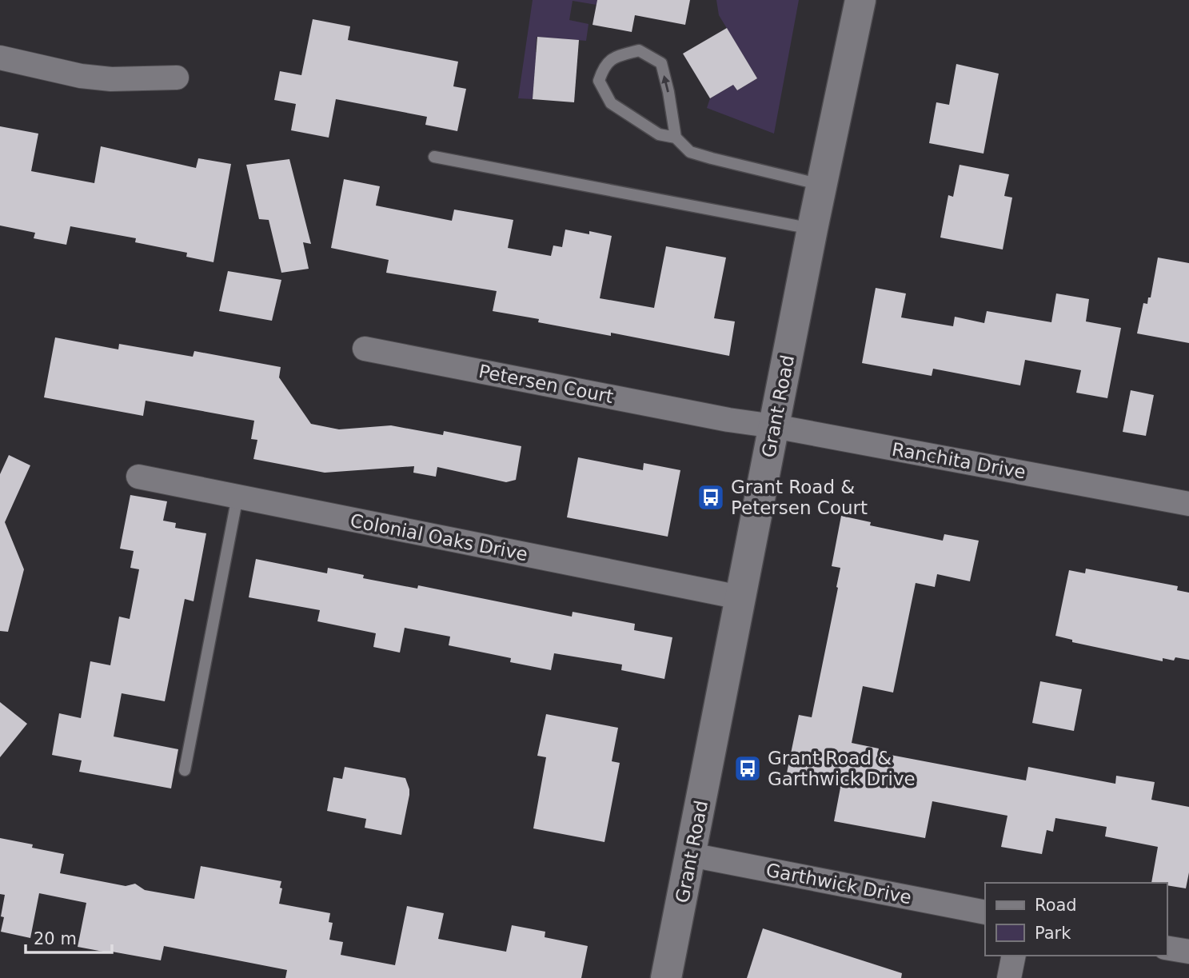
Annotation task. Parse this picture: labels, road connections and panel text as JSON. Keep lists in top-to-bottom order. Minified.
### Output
{"streets":{"main road":["Grant Road"],"street":["Petersen Court","Ranchita Drive","Colonial Oaks Drive","Garthwick Drive"]},"crossings":[["Petersen Court","Ranchita Drive"],["Grant Road","Ranchita Drive"],["Grant Road","Colonial Oaks Drive"],["Grant Road","Garthwick Drive"]],"places":{"bus stop":["Grant Road & Petersen Court","Grant Road & Garthwick Drive"]},"legend":["Road","Park"],"scale_bar":"20 m"}
